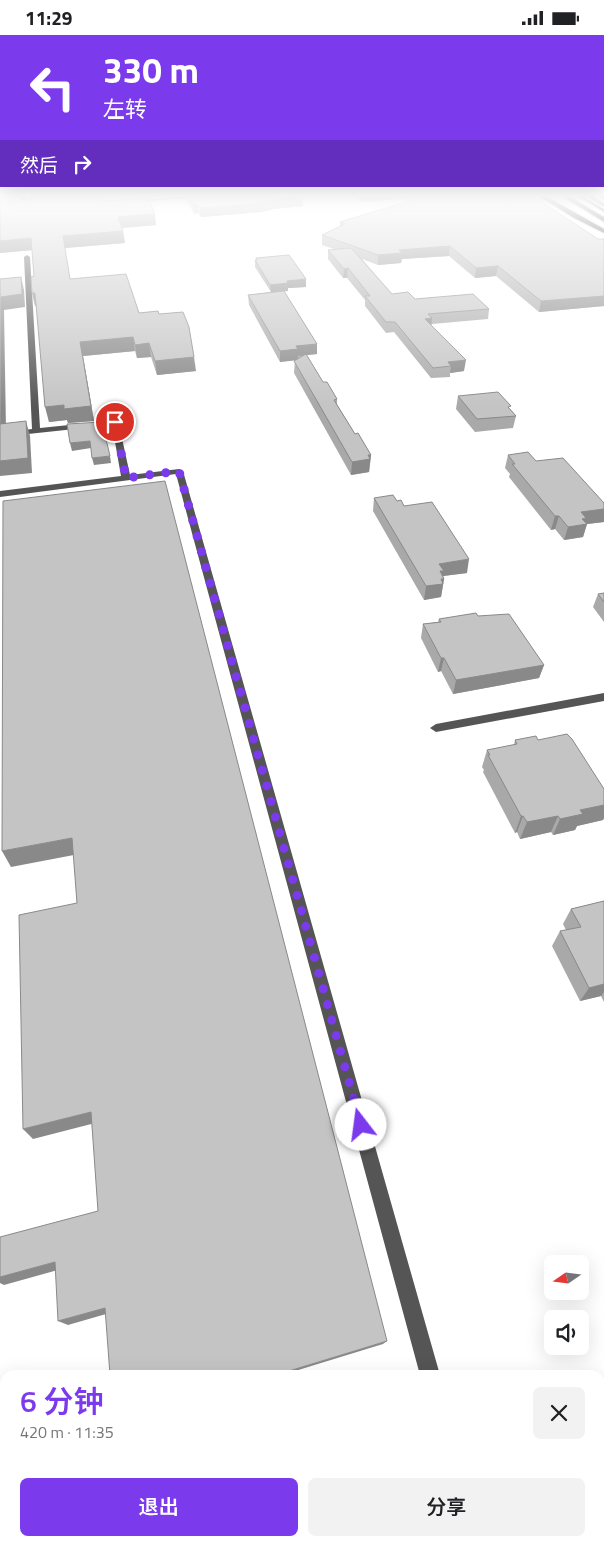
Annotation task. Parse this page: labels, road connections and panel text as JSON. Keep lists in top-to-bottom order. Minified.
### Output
{"north":"left","page":{"status":"11:29","turn":["330 m","左转"],"then":"然后","heading":["6 分钟","420 m · 11:35"],"buttons":["退出","分享"]}}
